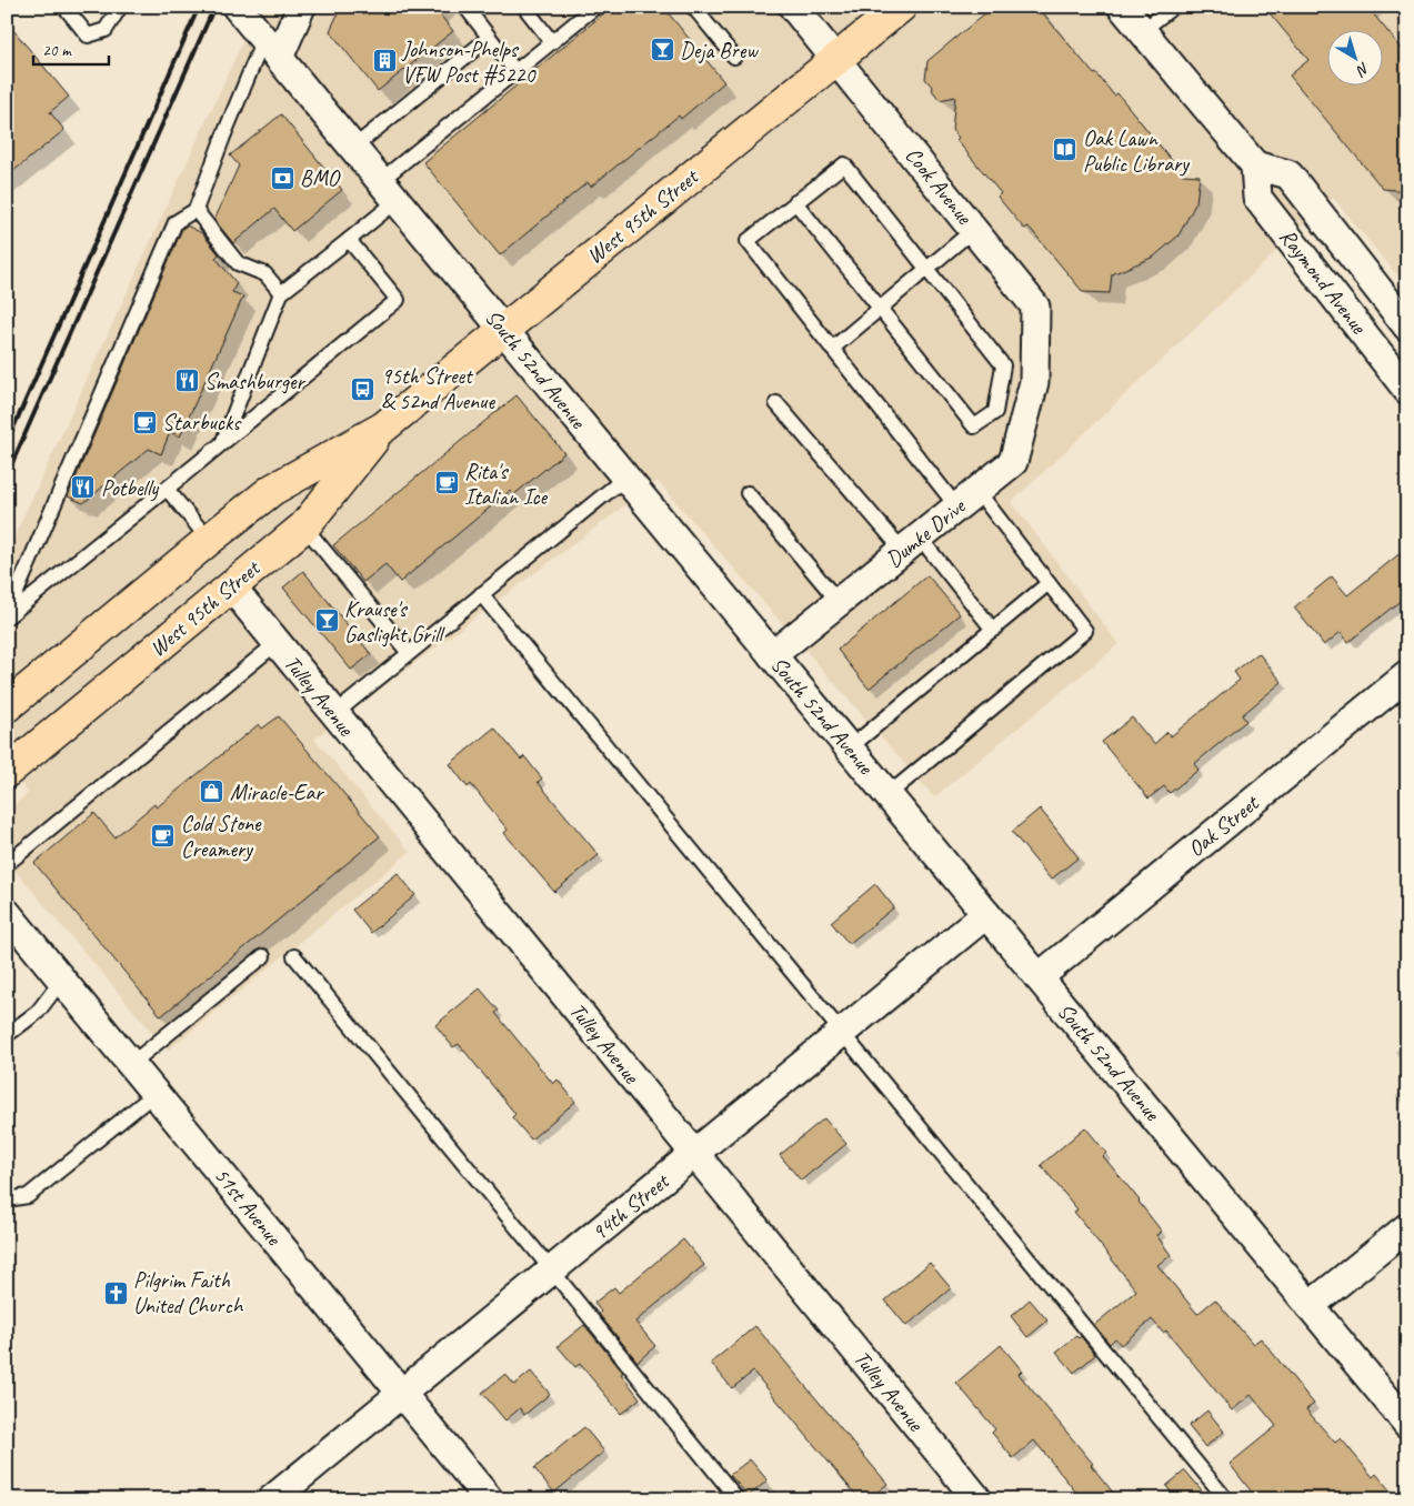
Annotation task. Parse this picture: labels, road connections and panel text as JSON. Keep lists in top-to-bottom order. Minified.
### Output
{"streets":{"main road":["West 95th Street"],"street":["Cook Avenue","Raymond Avenue","South 52nd Avenue","Dumke Drive","Tulley Avenue","Oak Street","51st Avenue","94th Street"]},"crossings":[["Cook Avenue","West 95th Street"],["Cook Avenue","Dumke Drive"],["West 95th Street","South 52nd Avenue"],["West 95th Street","Tulley Avenue"],["South 52nd Avenue","Dumke Drive"],["South 52nd Avenue","Oak Street"],["South 52nd Avenue","94th Street"],["Tulley Avenue","94th Street"],["51st Avenue","94th Street"]],"places":{"bar":["Deja Brew","Krause's Gaslight Grill"],"building":["Johnson-Phelps VFW Post #5220"],"library":["Oak Lawn Public Library"],"bank":["BMO"],"restaurant":["Smashburger","Potbelly"],"bus stop":["95th Street & 52nd Avenue"],"cafe":["Starbucks","Rita's Italian Ice","Cold Stone Creamery"],"shop":["Miracle-Ear"],"church":["Pilgrim Faith United Church"]},"scale_bar":"20 m","north":"bottom right"}
